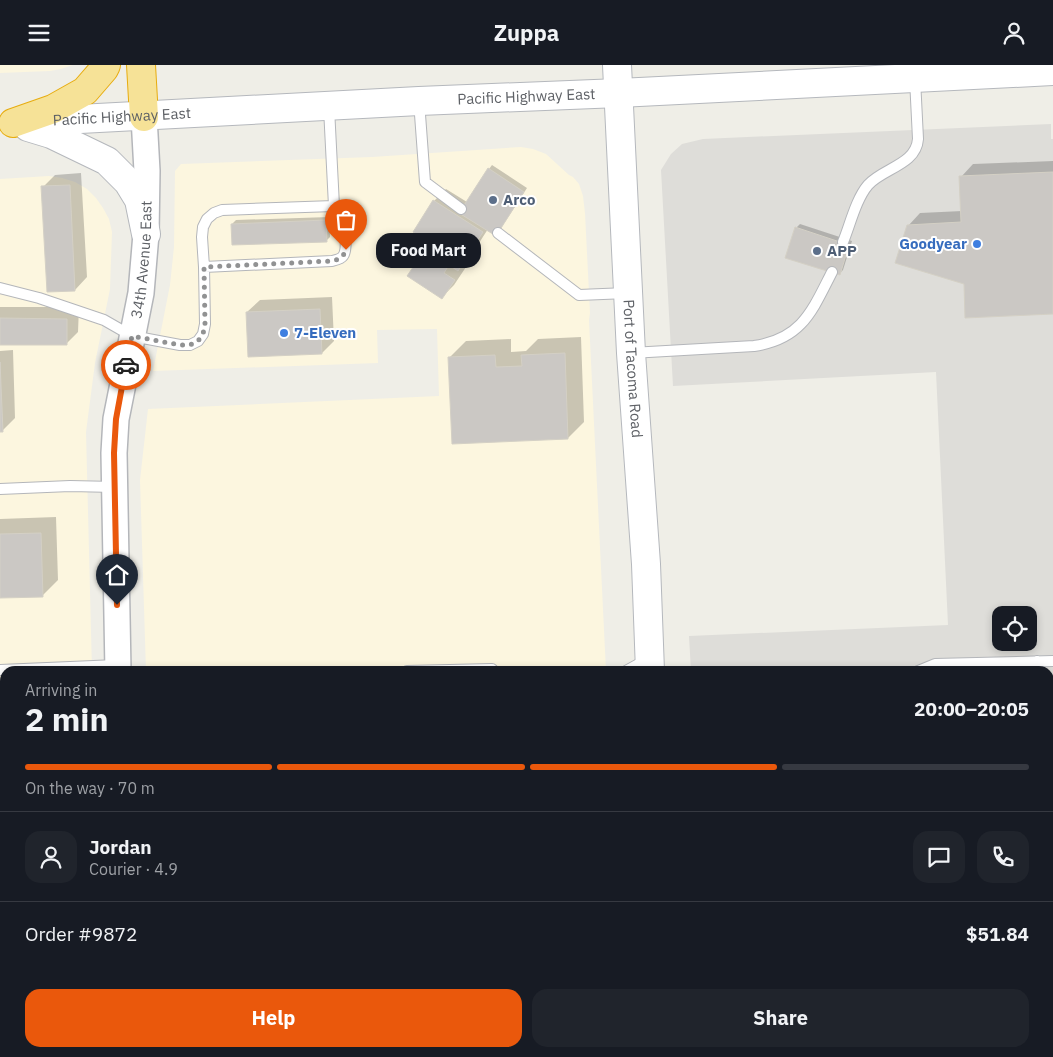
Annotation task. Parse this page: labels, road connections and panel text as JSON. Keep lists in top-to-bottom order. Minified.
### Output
{"streets":{"main road":["Pacific Highway East","Port of Tacoma Road"],"street":["34th Avenue East"]},"crossings":[["Pacific Highway East","34th Avenue East"],["Pacific Highway East","Port of Tacoma Road"]],"places":["Arco","Goodyear","Food Mart","APP","7-Eleven"],"page":{"header":"Zuppa","bubble":"Food Mart","heading":["2 min","Arriving in","20:00–20:05"],"panel":["Jordan","Courier · 4.9","Order #9872","$51.84"],"bar":"On the way · 70 m","buttons":["Help","Share"]}}
